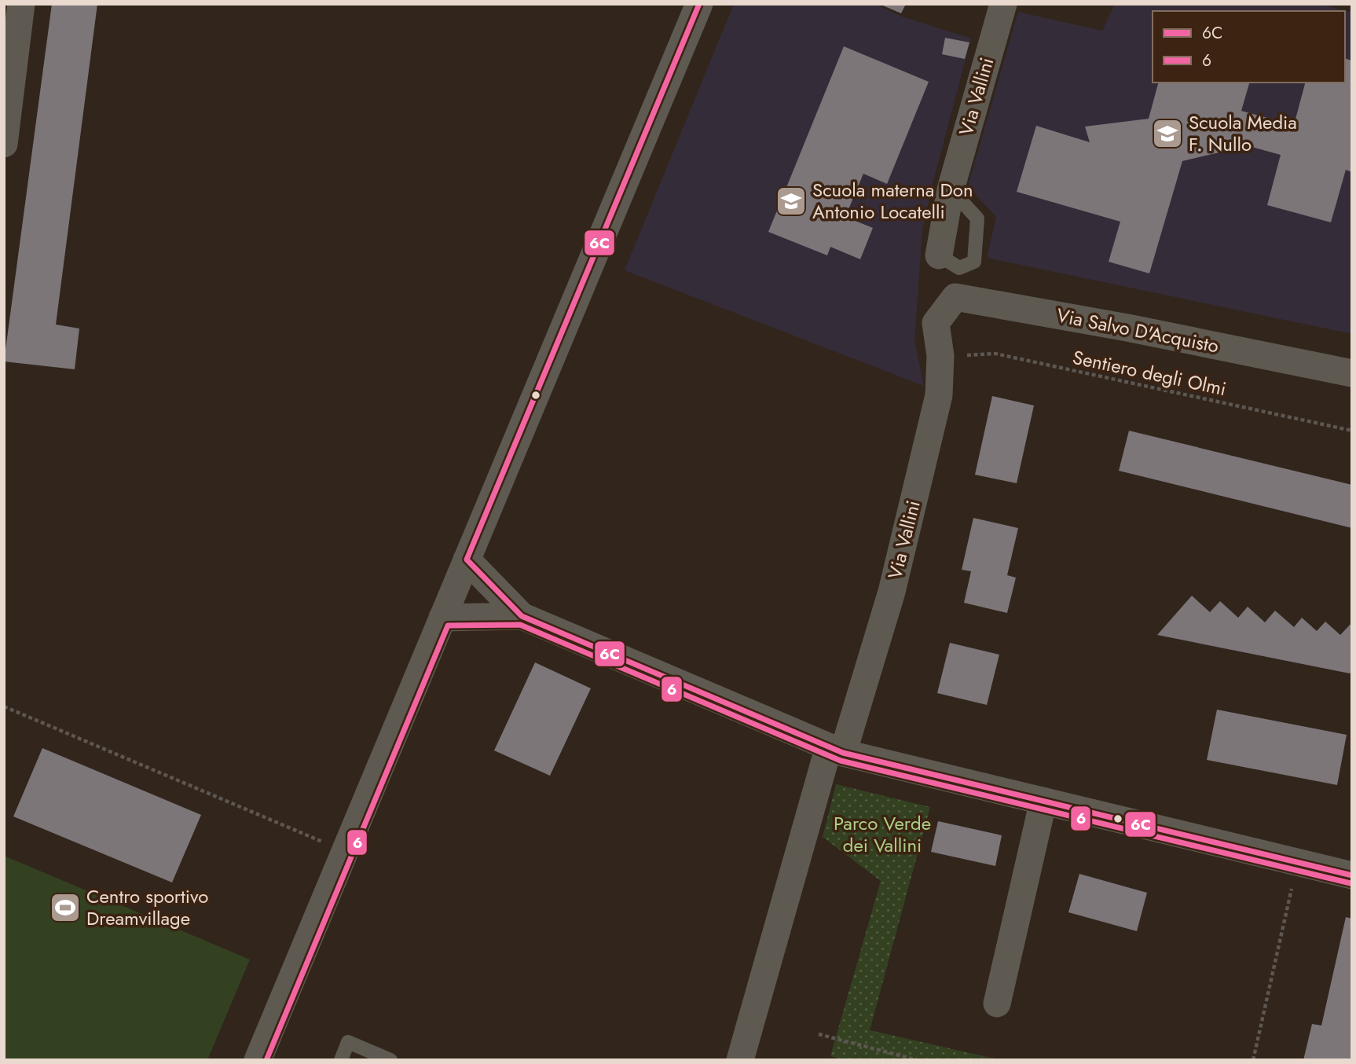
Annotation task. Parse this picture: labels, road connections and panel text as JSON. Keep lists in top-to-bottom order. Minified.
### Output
{"streets":{"street":["Via Vallini","Via Salvo D'Acquisto"],"path":["Sentiero degli Olmi"]},"crossings":[["Via Vallini","Via Salvo D'Acquisto"],["Via Vallini","Sentiero degli Olmi"]],"parks":["Parco Verde dei Vallini"],"places":{"school or university":["Scuola Media F. Nullo","Scuola materna Don Antonio Locatelli"],"sports":["Centro sportivo Dreamvillage"]},"lines":["transit line 6C","transit line 6"],"legend":["6C","6"]}
